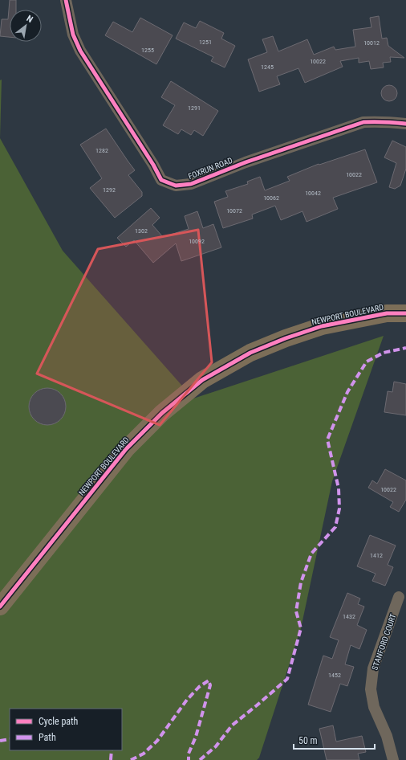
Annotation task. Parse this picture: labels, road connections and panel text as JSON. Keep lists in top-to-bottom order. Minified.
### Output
{"streets":{"main road":["NEWPORT BOULEVARD"],"street":["FOXRUN ROAD","STANFORD COURT"]},"house_numbers":["1251","10012","1255","10022","1245","1291","1282","10022","1292","10042","10062","10072","1302","10092","10022","1412","1432","1452"],"legend":["Cycle path","Path"],"scale_bar":"50 m","north":"top right"}
